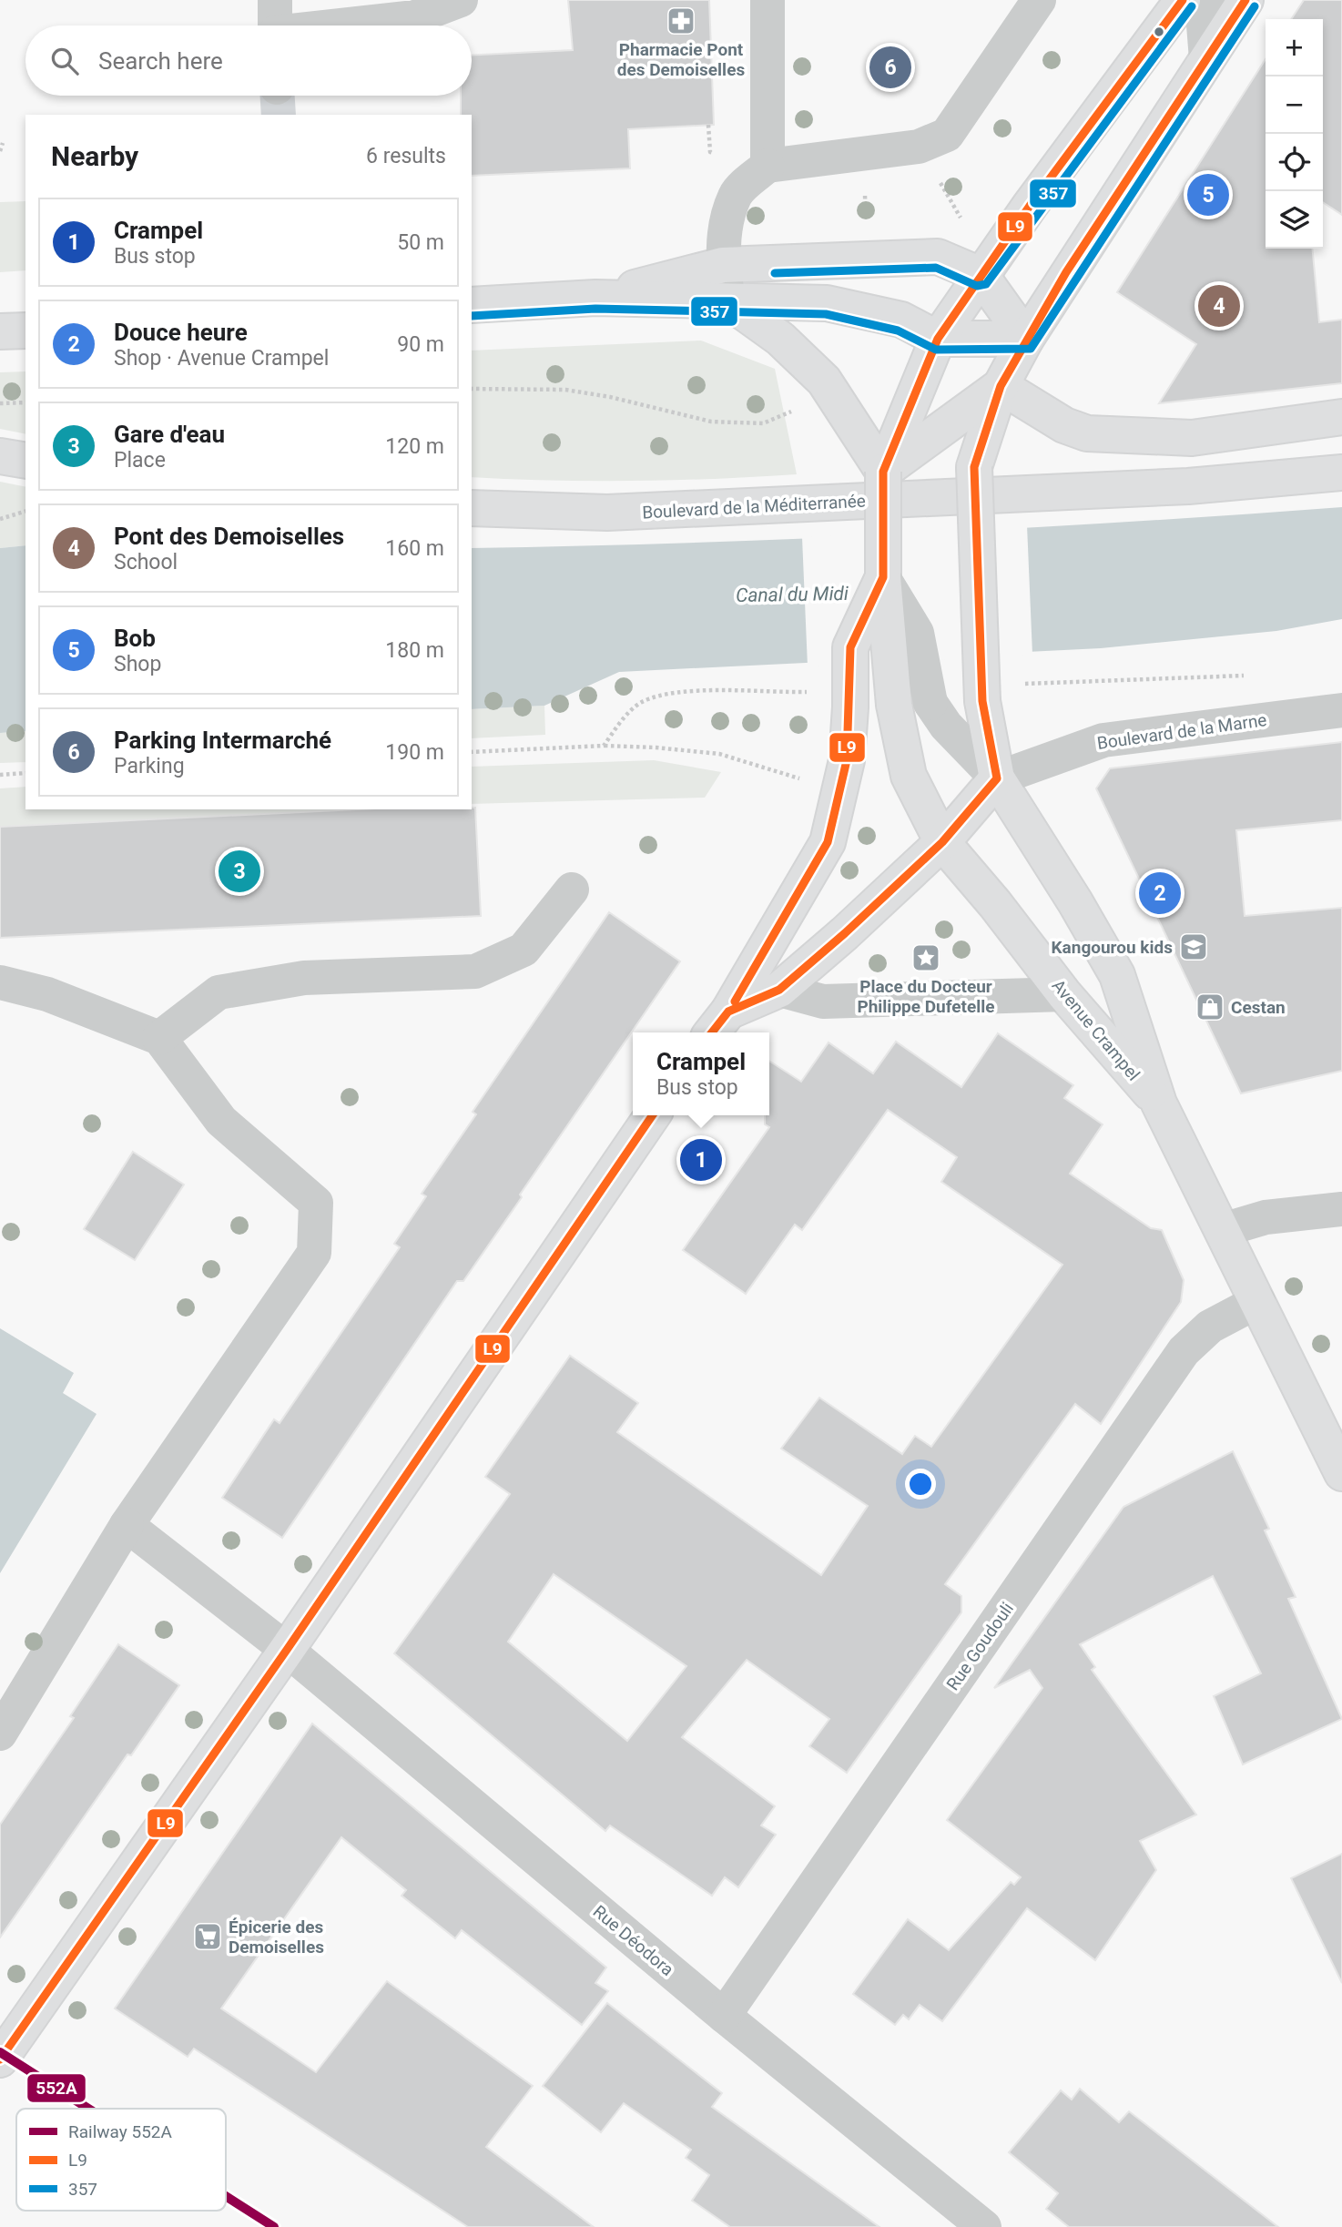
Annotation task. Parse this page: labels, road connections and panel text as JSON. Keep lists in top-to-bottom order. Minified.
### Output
{"streets":{"main road":["Boulevard de la Méditerranée","Avenue Crampel"],"street":["Boulevard de la Marne","Rue Goudouli","Rue Déodora"]},"crossings":[["Boulevard de la Marne","Avenue Crampel"],["Avenue Crampel","Rue Goudouli"],["Rue Goudouli","Rue Déodora"]],"water":["Canal du Midi"],"places":{"pharmacy":["Pharmacie Pont des Demoiselles"],"school or university":["Kangourou kids"],"place":["Place du Docteur Philippe Dufetelle"],"shop":["Cestan"],"supermarket":["Épicerie des Demoiselles"]},"lines":["transit line L9","transit line 357","rail line 552A"],"legend":["Railway 552A","L9","357"],"page":{"map_buttons":["+","−"],"search":"Search here","pins":["6","5","4","3","2","1"],"heading":["Nearby","6 results"],"list":[{"mark":"1","name":"Crampel","note":"Bus stop","value":"50 m"},{"mark":"2","name":"Douce heure","note":"Shop · Avenue Crampel","value":"90 m"},{"mark":"3","name":"Gare d'eau","note":"Place","value":"120 m"},{"mark":"4","name":"Pont des Demoiselles","note":"School","value":"160 m"},{"mark":"5","name":"Bob","note":"Shop","value":"180 m"},{"mark":"6","name":"Parking Intermarché","note":"Parking","value":"190 m"}],"popup":["Crampel","Bus stop"]}}
